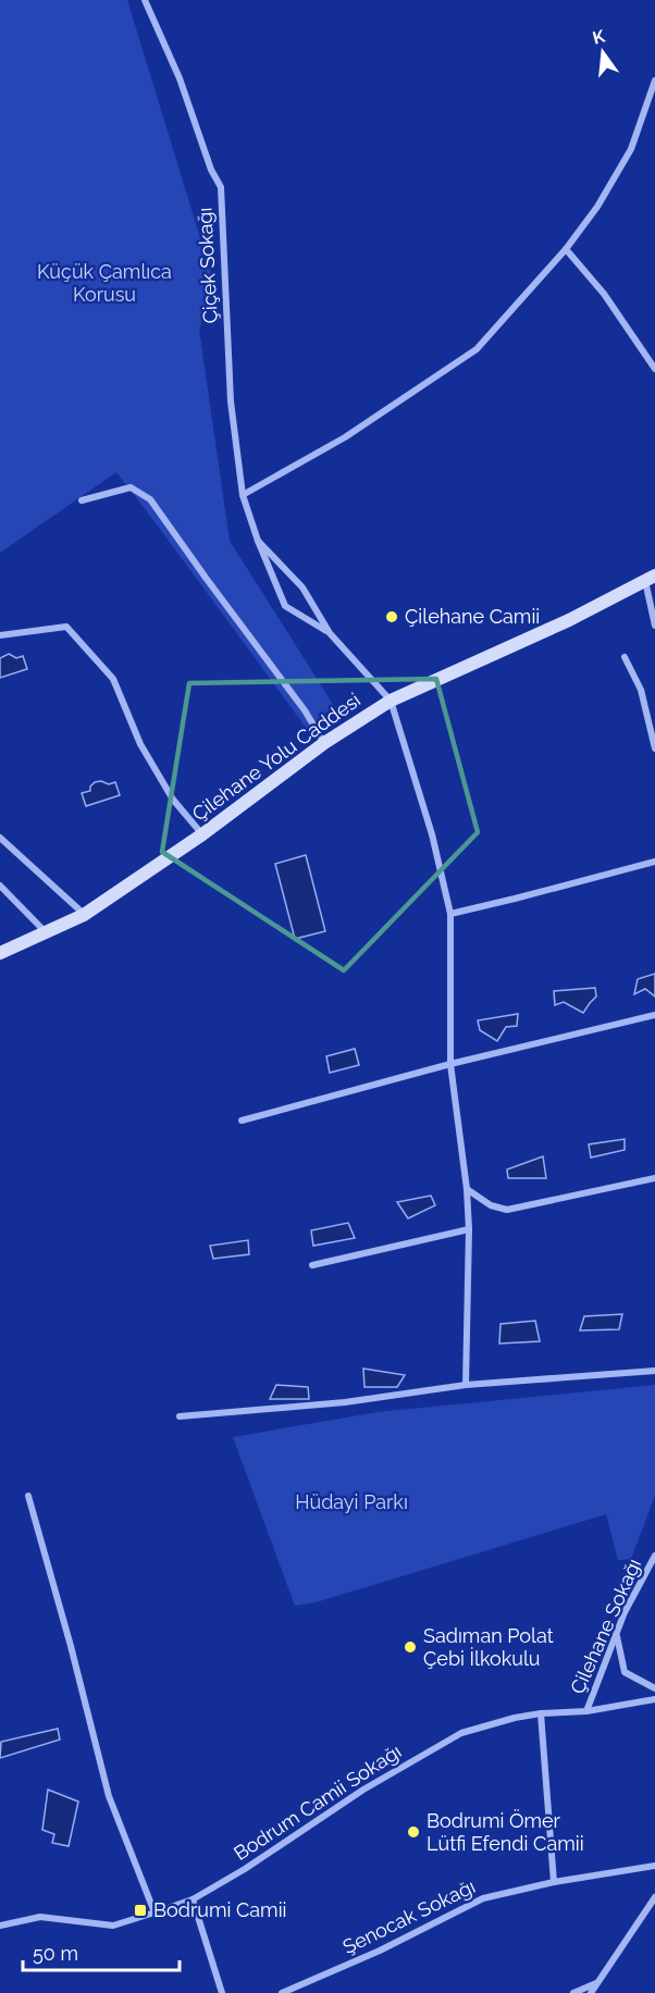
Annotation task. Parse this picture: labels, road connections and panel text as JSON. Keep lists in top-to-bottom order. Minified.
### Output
{"streets":{"street":["Çiçek Sokağı","Çilehane Yolu Caddesi","Çilehane Sokağı","Bodrum Camii Sokağı","Şenocak Sokağı"]},"crossings":[["Çiçek Sokağı","Çilehane Yolu Caddesi"],["Çilehane Sokağı","Bodrum Camii Sokağı"]],"parks":["Küçük Çamlıca Korusu","Hüdayi Parkı"],"places":{"other":["Çilehane Camii","Sadıman Polat Çebi İlkokulu","Bodrumi Ömer Lütfi Efendi Camii"],"transit":["Bodrumi Camii"]},"scale_bar":"50 m","north":"top"}
